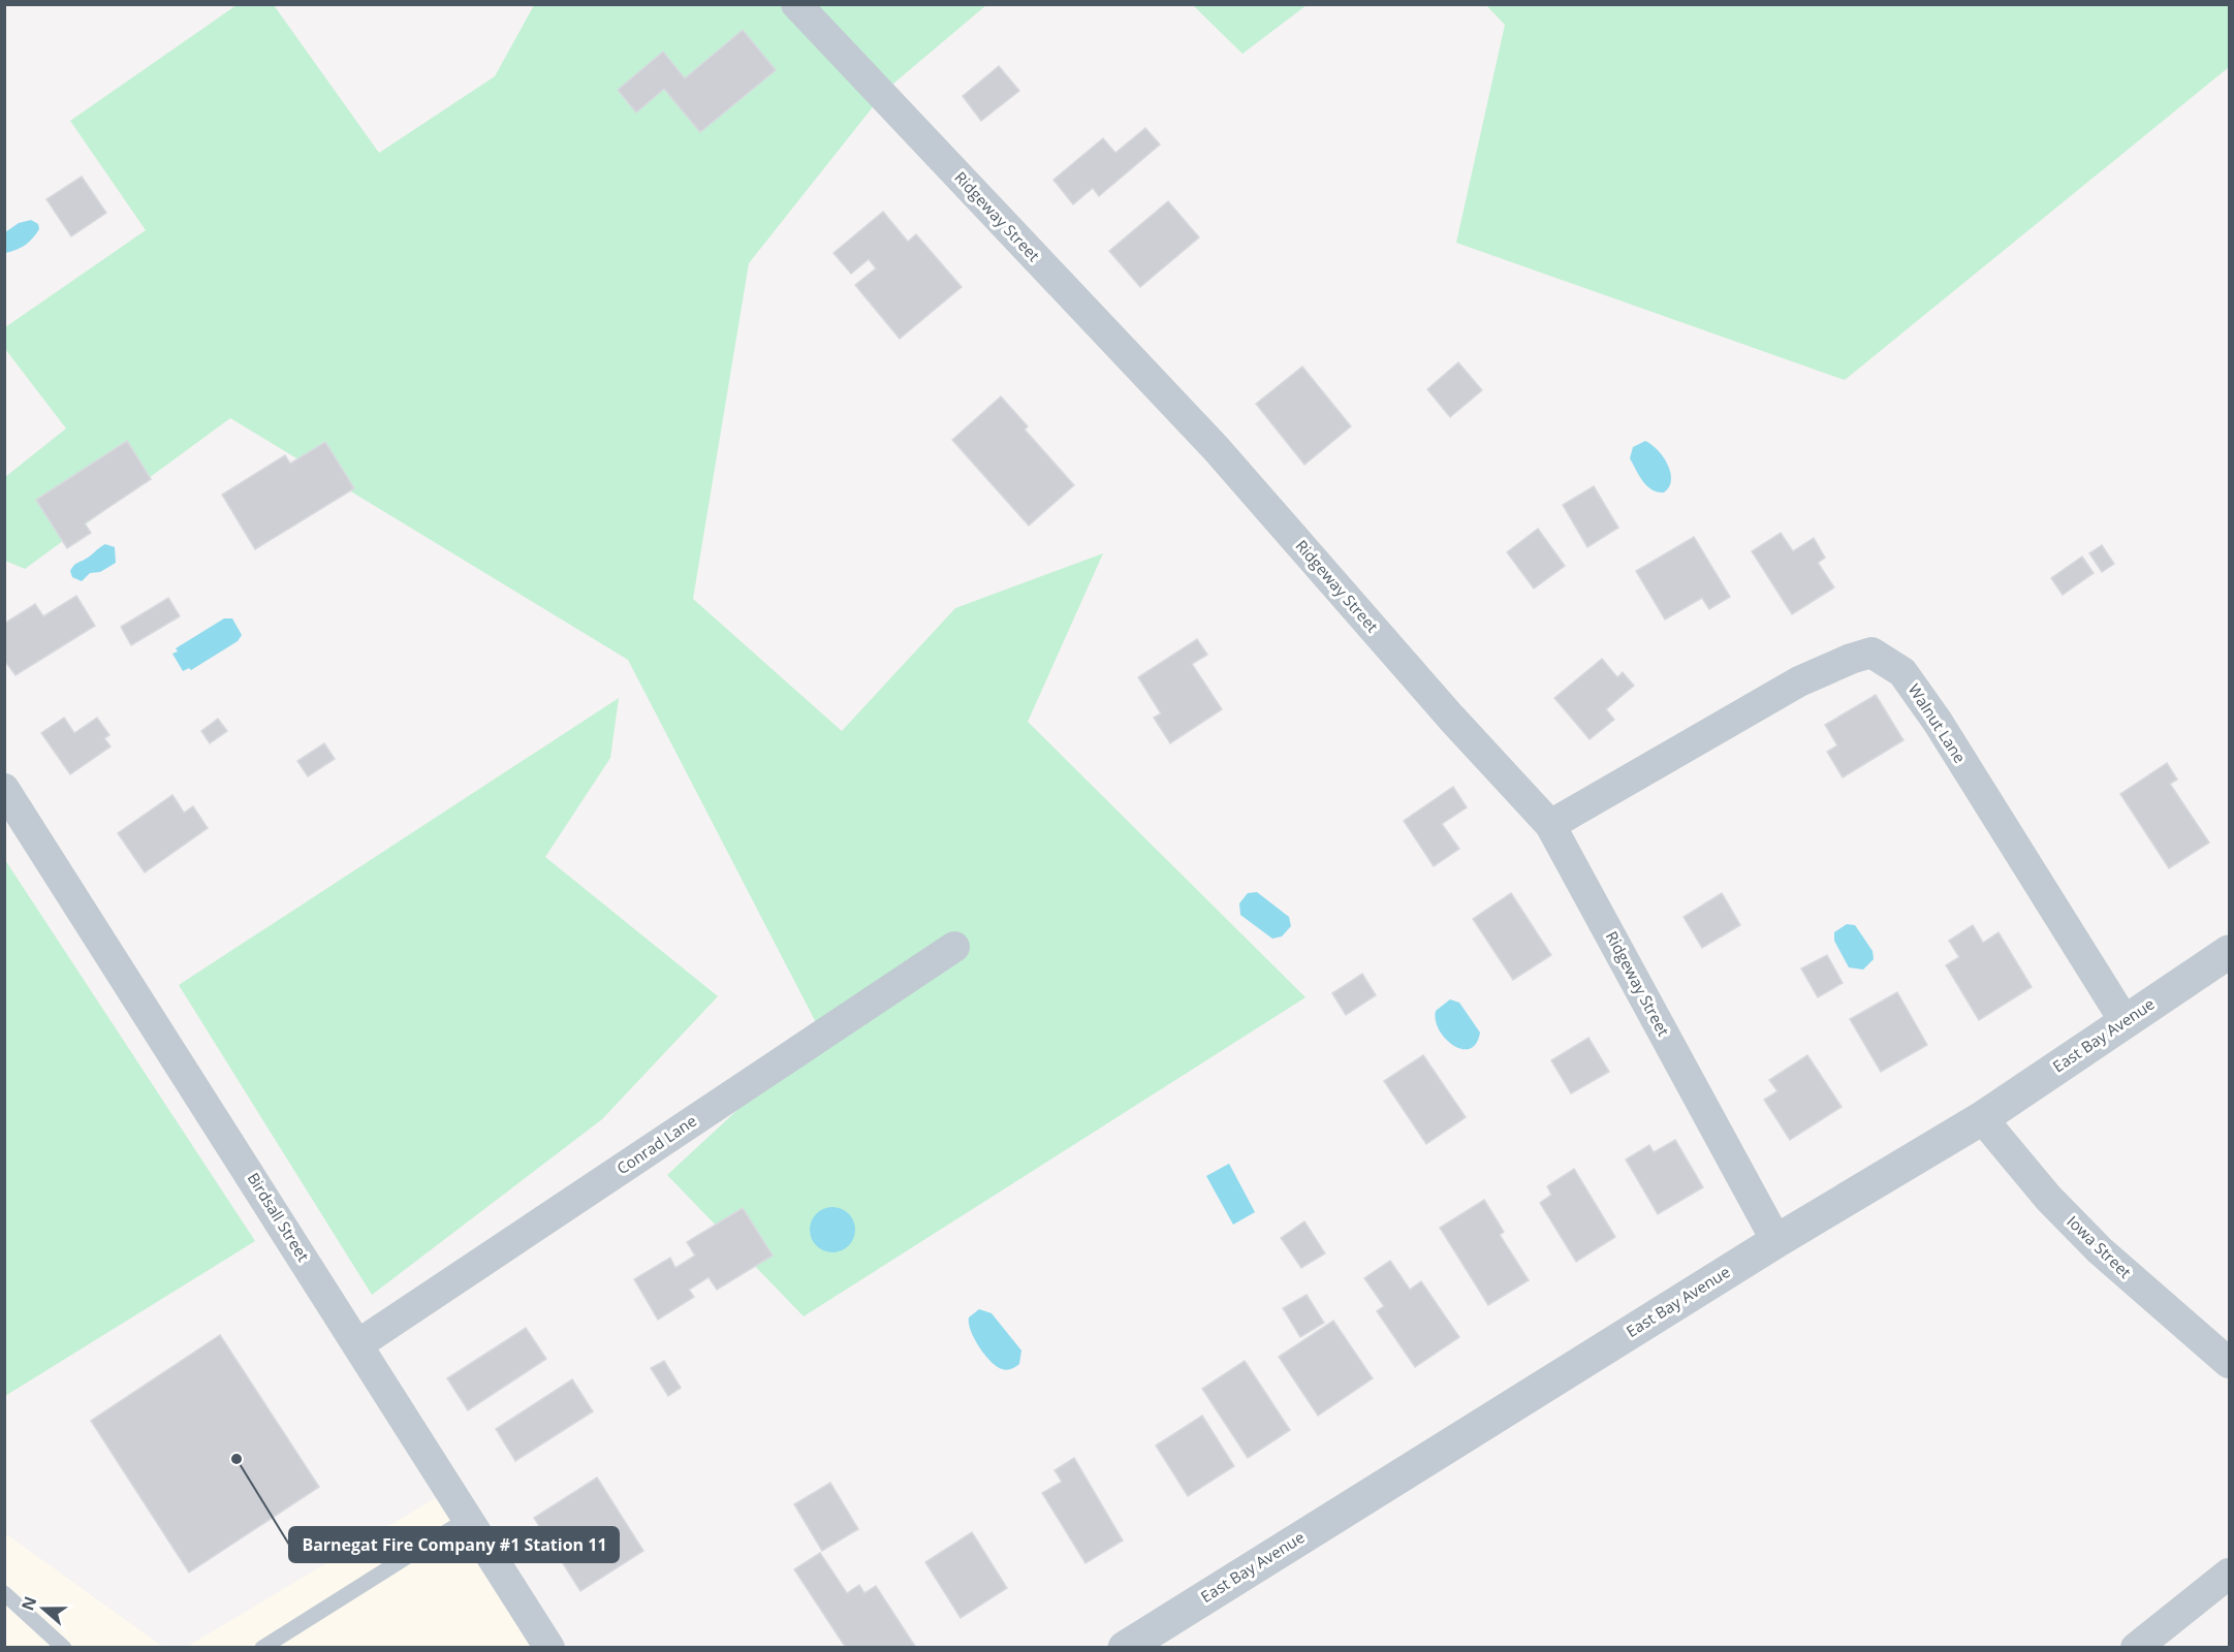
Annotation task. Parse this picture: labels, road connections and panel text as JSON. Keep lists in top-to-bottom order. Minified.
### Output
{"streets":{"street":["Ridgeway Street","Walnut Lane","East Bay Avenue","Conrad Lane","Birdsall Street","Iowa Street"]},"crossings":[["Ridgeway Street","Walnut Lane"],["Ridgeway Street","East Bay Avenue"],["Walnut Lane","East Bay Avenue"],["East Bay Avenue","Iowa Street"],["Conrad Lane","Birdsall Street"]],"places":["Barnegat Fire Company #1 Station 11"],"north":"left"}
